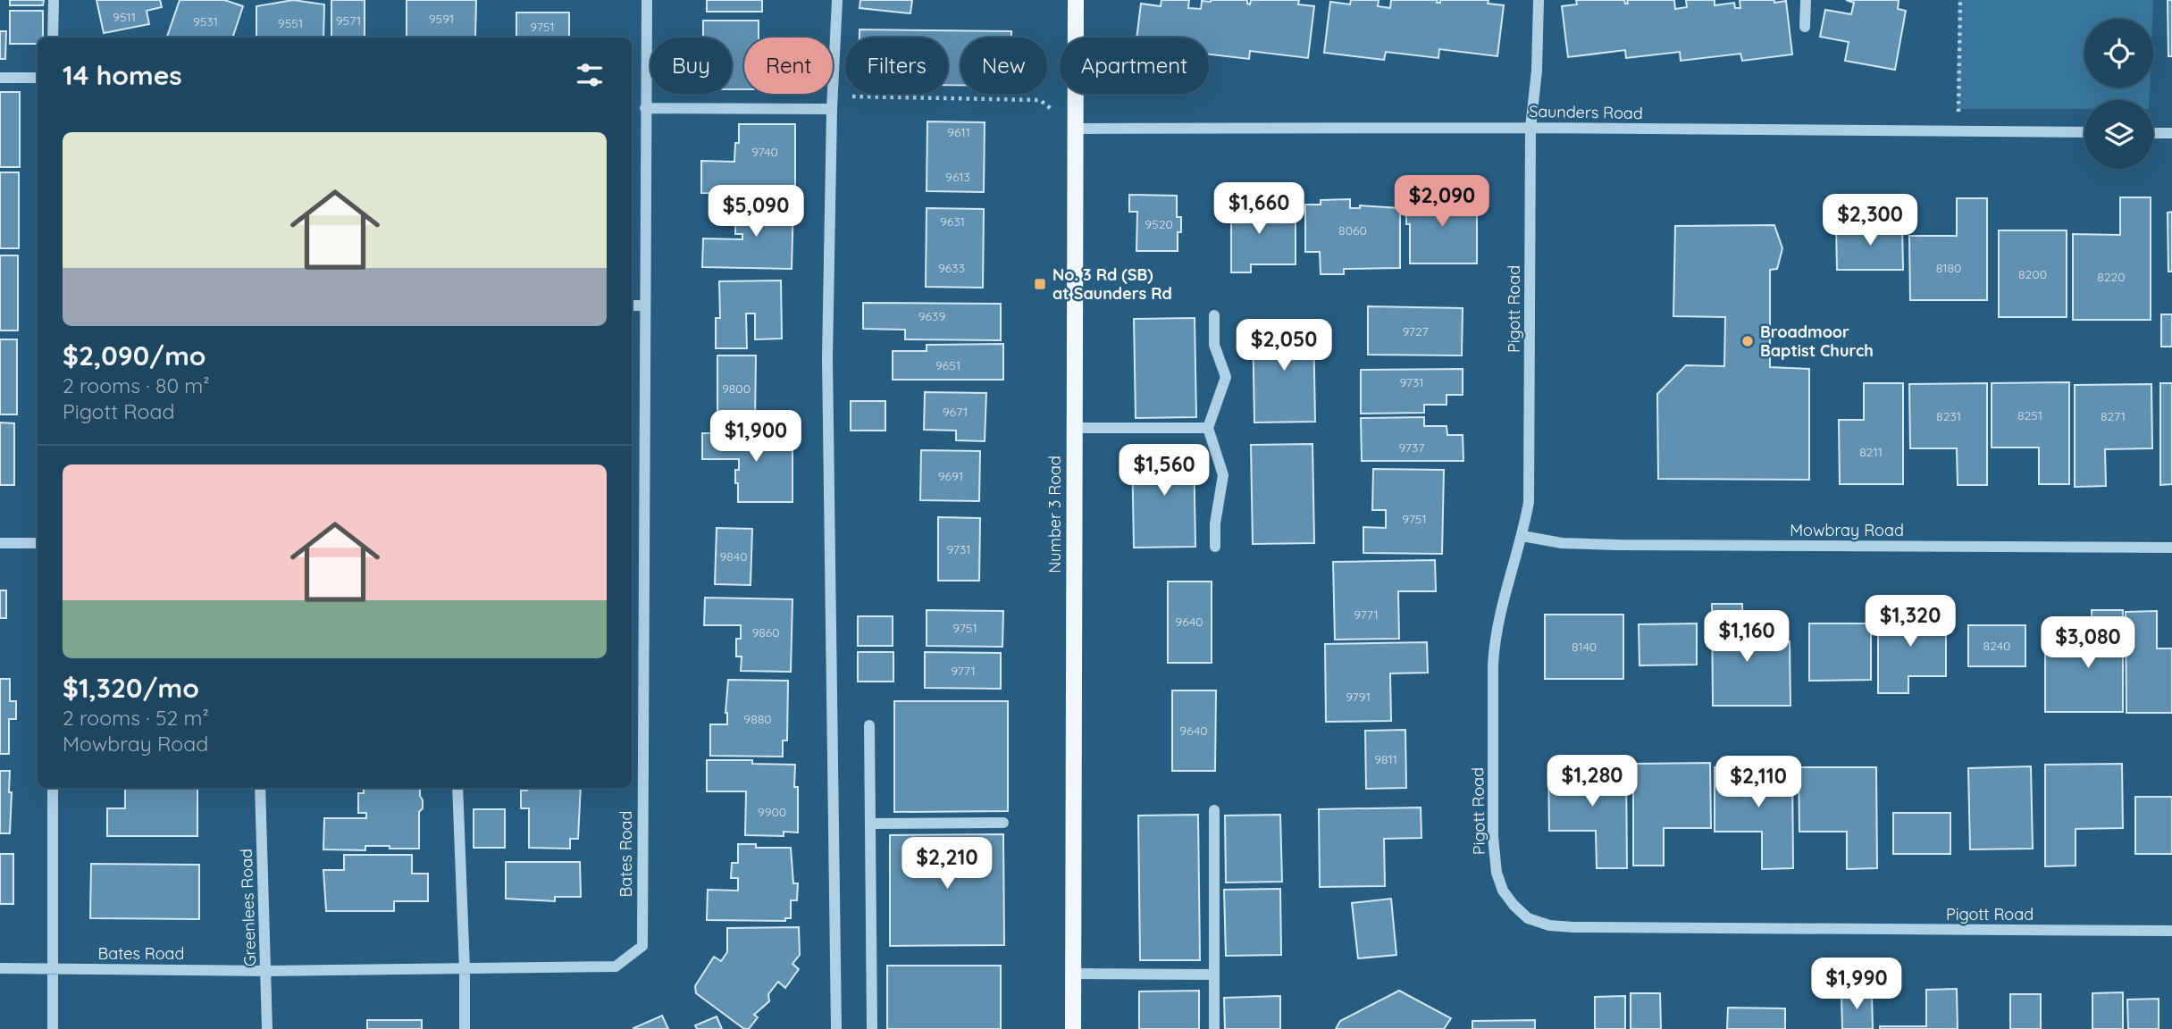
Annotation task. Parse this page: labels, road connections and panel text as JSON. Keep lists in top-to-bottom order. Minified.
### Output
{"streets":{"main road":["Number 3 Road"],"street":["Saunders Road","Pigott Road","Mowbray Road","Bates Road","Greenlees Road"]},"crossings":[["Saunders Road","Pigott Road"],["Saunders Road","Number 3 Road"],["Pigott Road","Mowbray Road"],["Bates Road","Greenlees Road"]],"places":{"transit":["No. 3 Rd (SB) at Saunders Rd"],"other":["Broadmoor Baptist Church"]},"house_numbers":["9511","9591","9571","9531","9551","9751","9611","9740","9613","9631","9520","8060","9633","8180","8200","8220","9639","9727","9651","9731","9800","9671","8251","8231","8271","9737","8211","9691","9751","9731","9840","9771","9640","9751","9860","8240","8140","9771","9791","9880","9640","9811","9900"],"page":{"chip":["Buy","Rent","Filters","New","Apartment"],"heading":"14 homes","list":[{"name":"$2,090/mo","note":"2 rooms · 80 m² · Pigott Road"},{"name":"$1,320/mo","note":"2 rooms · 52 m² · Mowbray Road"}],"price":["$2,090","$1,660","$5,090","$2,300","$2,050","$1,900","$1,560","$1,320","$1,160","$3,080","$1,280","$2,110","$2,210","$1,990"]}}
